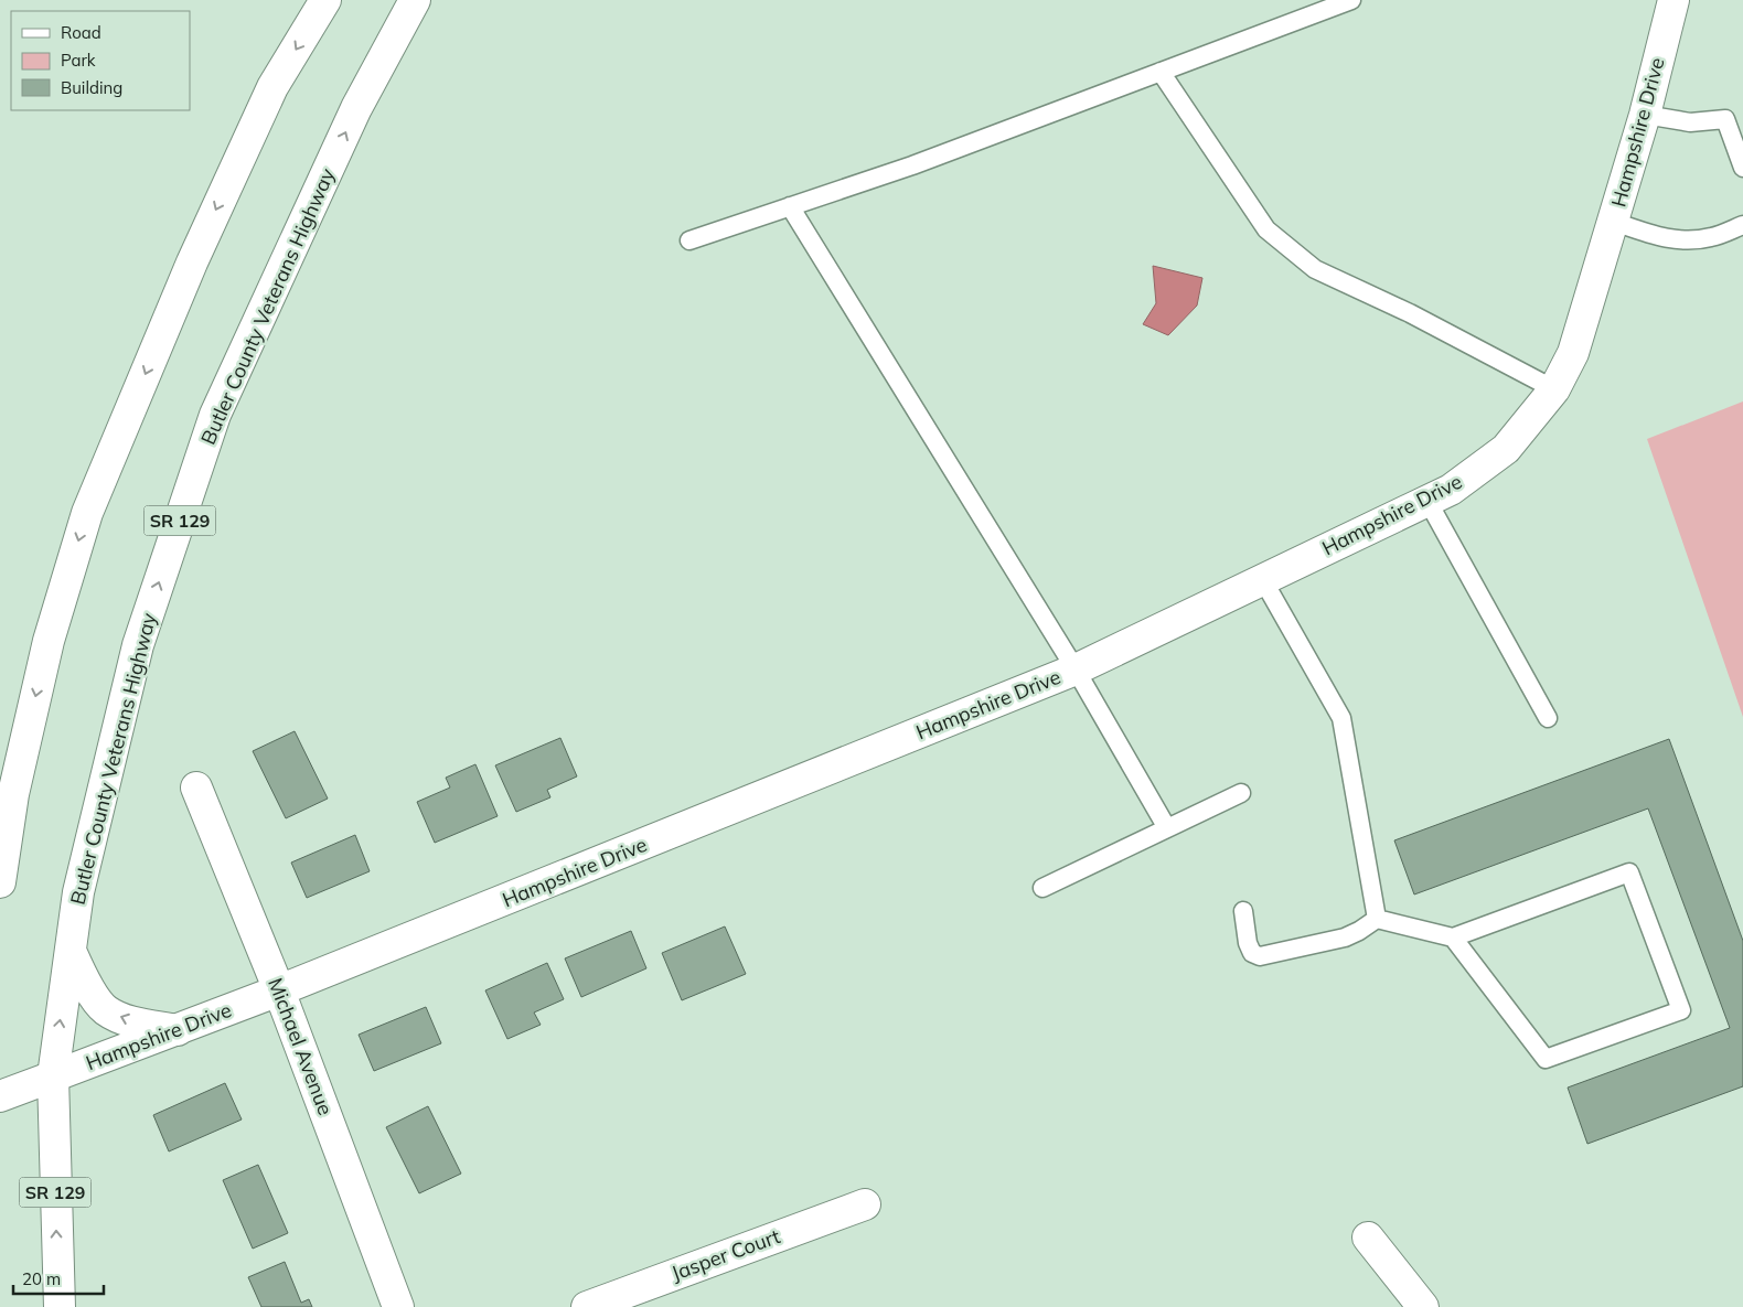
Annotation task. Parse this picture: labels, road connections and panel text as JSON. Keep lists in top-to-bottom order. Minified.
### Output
{"streets":{"main road":["Hampshire Drive","Butler County Veterans Highway","SR 129","Michael Avenue","Jasper Court"]},"crossings":[["Hampshire Drive","Butler County Veterans Highway"],["Hampshire Drive","SR 129"],["Hampshire Drive","Michael Avenue"],["Butler County Veterans Highway","SR 129"]],"legend":["Road","Park","Building"],"scale_bar":"20 m"}
